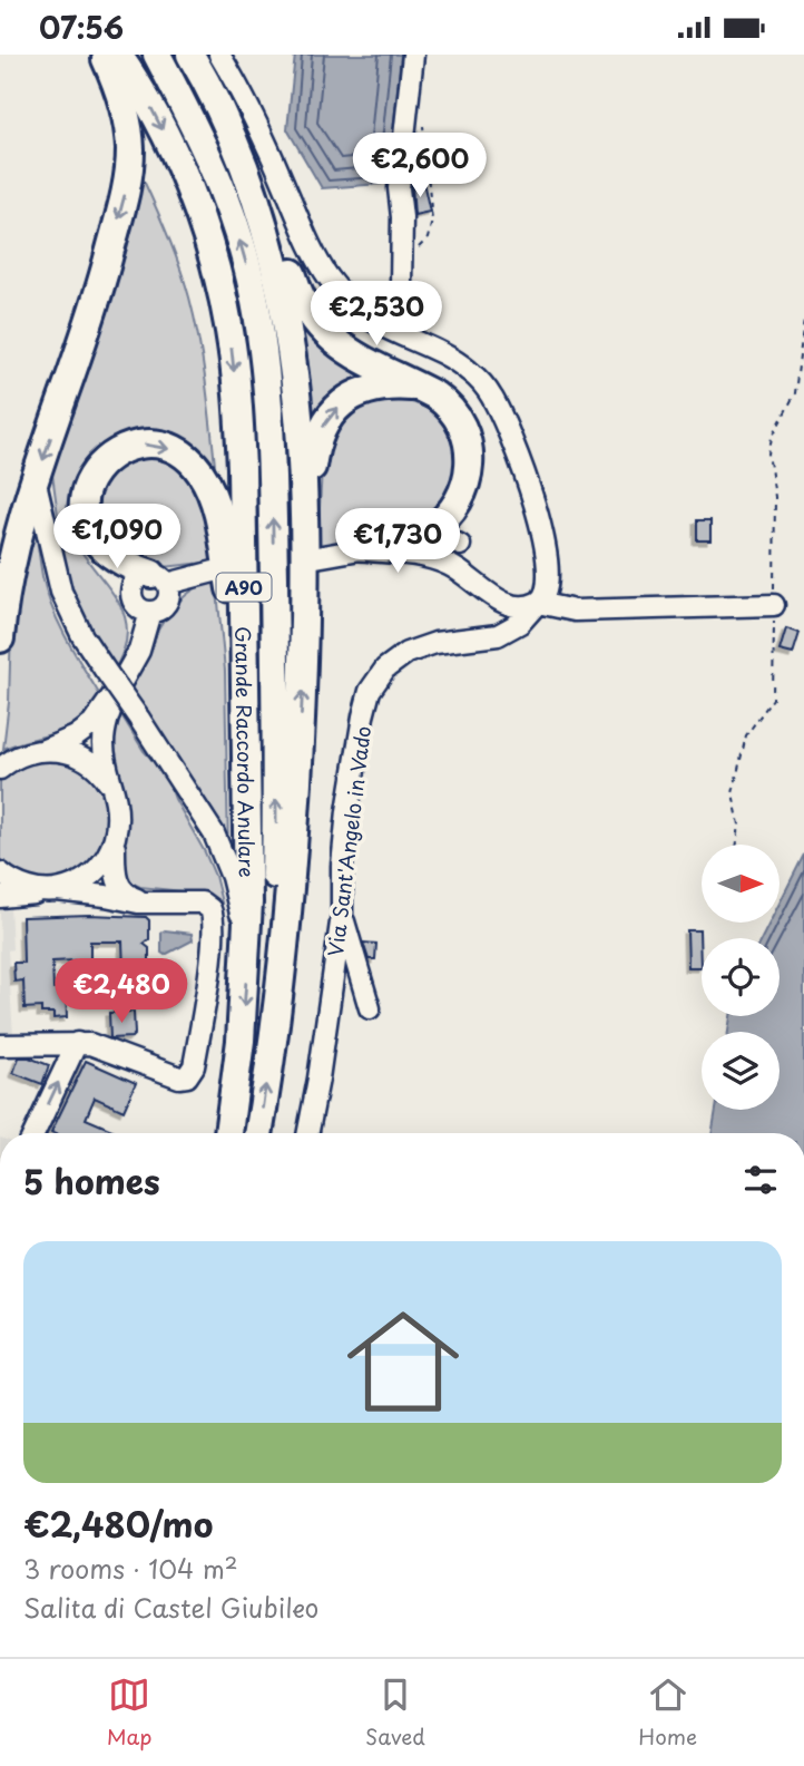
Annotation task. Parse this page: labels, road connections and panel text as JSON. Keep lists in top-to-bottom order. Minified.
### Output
{"streets":{"highway":["A90","Grande Raccordo Anulare"],"street":["Via Sant'Angelo in Vado"]},"north":"right","page":{"status":"07:56","price":["€2,600","€2,530","€1,090","€1,730","€2,480"],"heading":"5 homes","list":[{"name":"€2,480/mo","note":"3 rooms · 104 m² · Salita di Castel Giubileo"}],"tabs":["Map","Saved","Home"]}}
